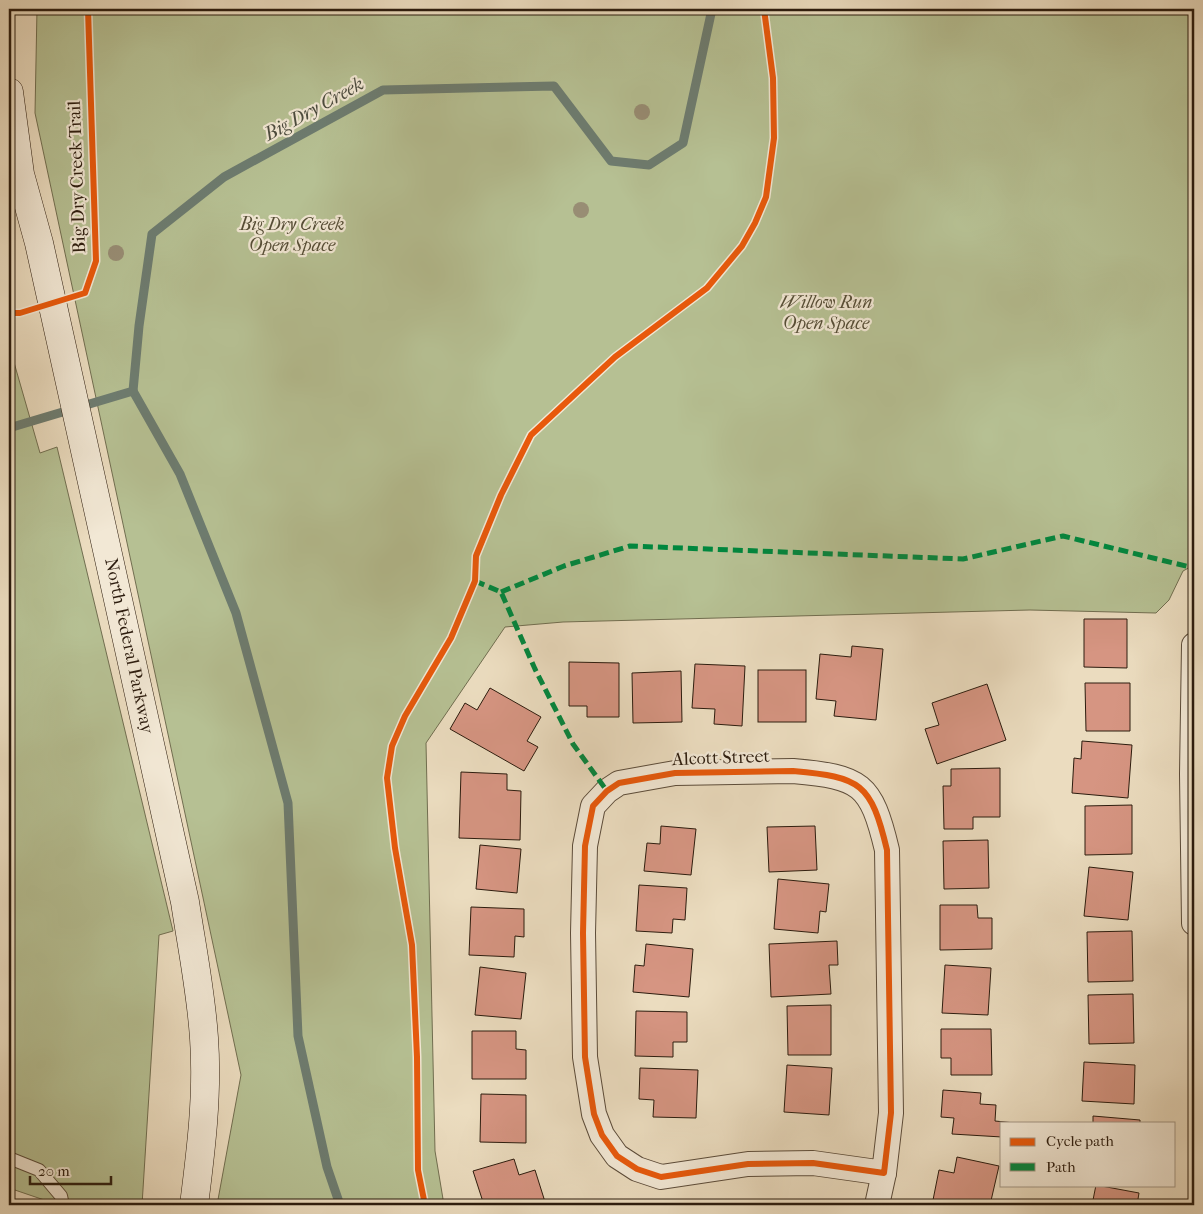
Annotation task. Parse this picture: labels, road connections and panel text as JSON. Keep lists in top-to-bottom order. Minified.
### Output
{"streets":{"main road":["North Federal Parkway"],"street":["Alcott Street"],"cycle path":["Big Dry Creek Trail"]},"water":["Big Dry Creek"],"parks":["Big Dry Creek Open Space","Willow Run Open Space"],"legend":["Cycle path","Path"],"scale_bar":"20 m"}
